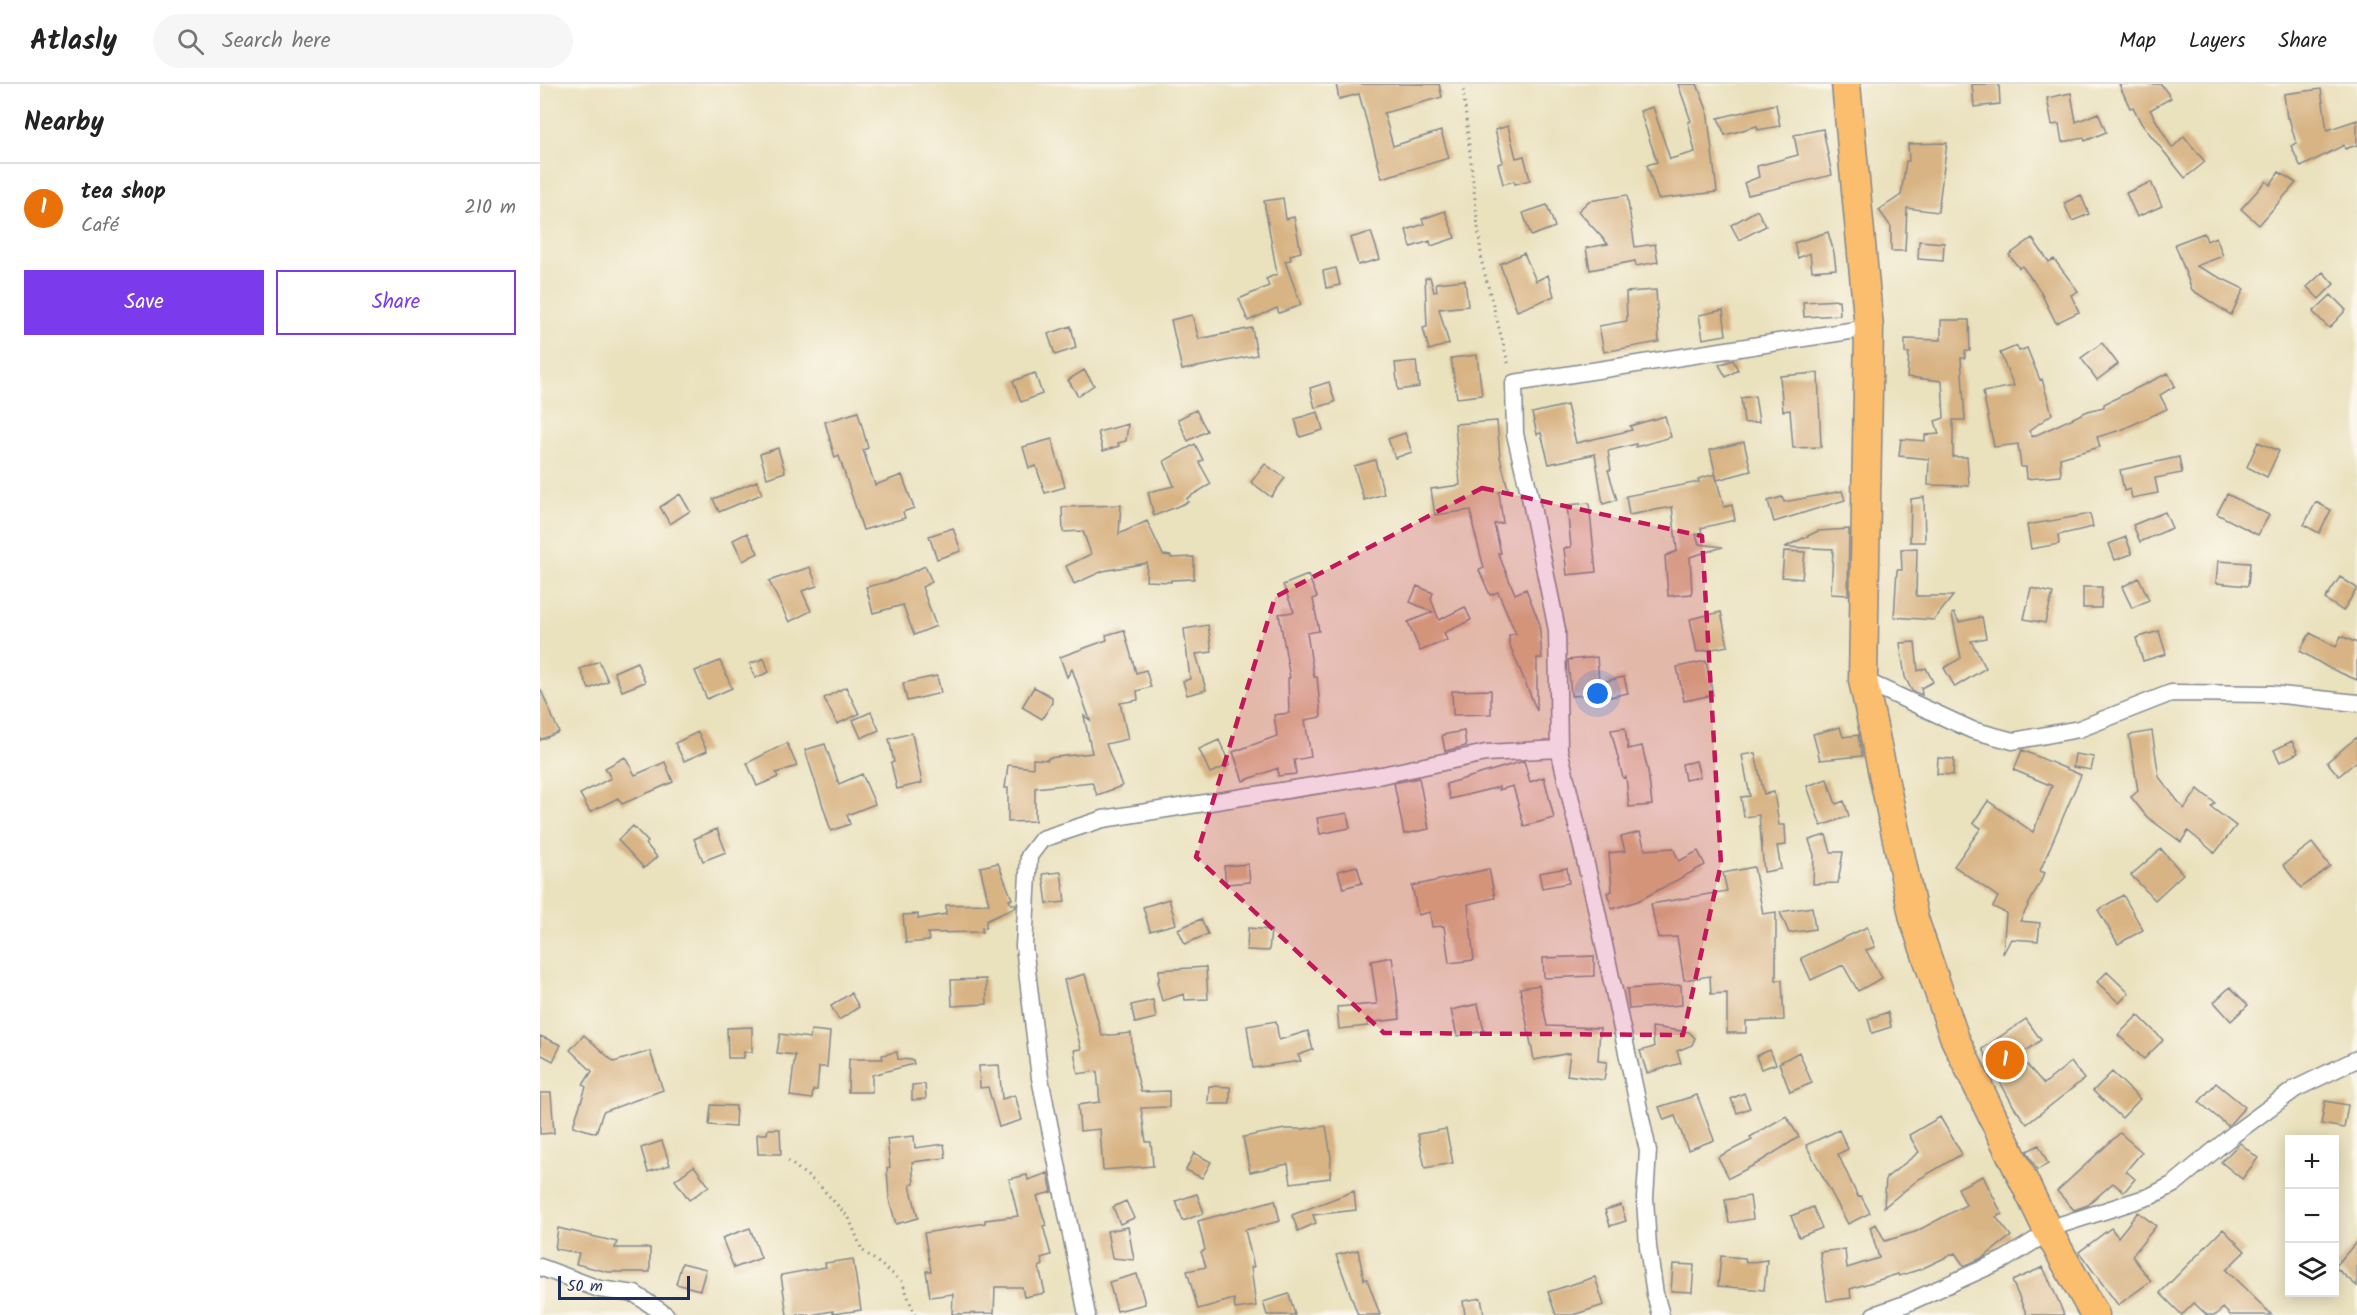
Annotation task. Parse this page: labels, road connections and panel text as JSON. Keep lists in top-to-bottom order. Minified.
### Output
{"scale_bar":"50 m","page":{"header":"Atlasly","search":"Search here","nav":["Map","Layers","Share"],"heading":"Nearby","list":[{"mark":"1","name":"tea shop","note":"Café","value":"210 m"}],"buttons":["Save","Share"],"pins":"1","map_buttons":["+","−"],"scale":"50 m"}}
